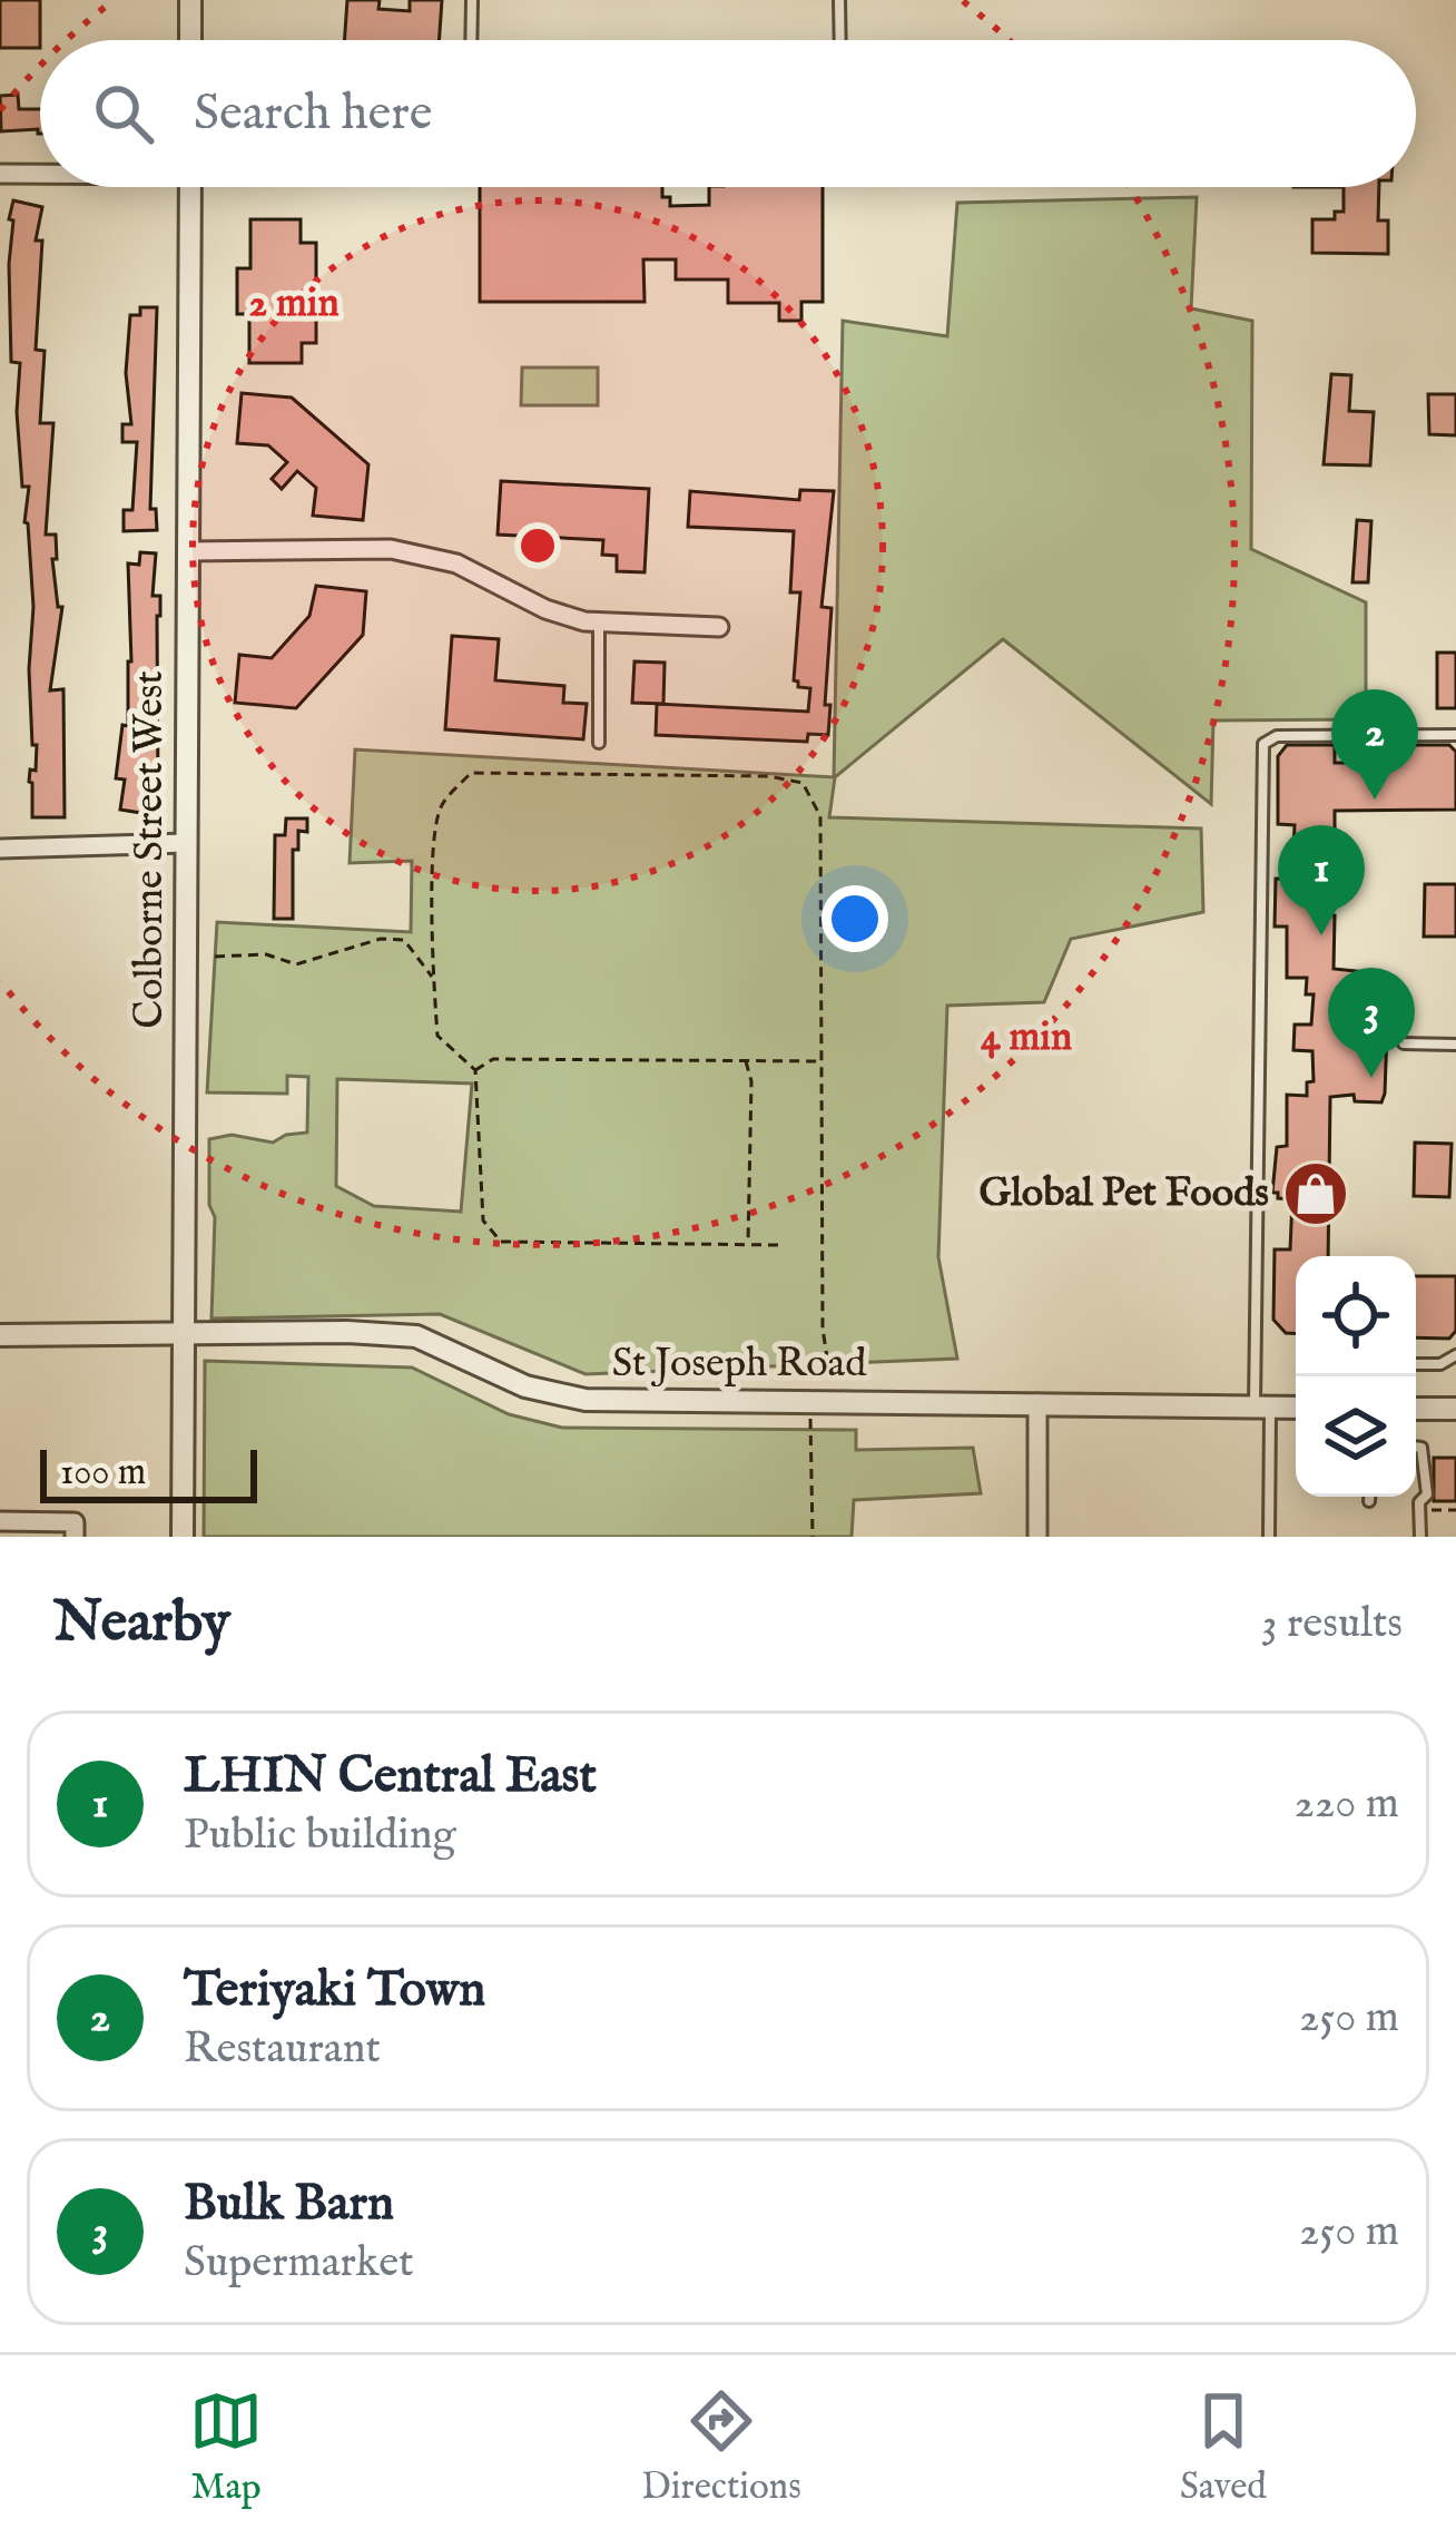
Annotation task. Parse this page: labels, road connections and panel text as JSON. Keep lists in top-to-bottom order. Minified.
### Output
{"streets":{"street":["Colborne Street West","St Joseph Road"]},"crossings":[["Colborne Street West","St Joseph Road"]],"places":{"shop":["Global Pet Foods"]},"scale_bar":"100 m","page":{"search":"Search here","pins":["2","1","3"],"scale":"100 m","heading":["Nearby","3 results"],"list":[{"mark":"1","name":"LHIN Central East","note":"Public building","value":"220 m"},{"mark":"2","name":"Teriyaki Town","note":"Restaurant","value":"250 m"},{"mark":"3","name":"Bulk Barn","note":"Supermarket","value":"250 m"}],"nav":["Map","Directions","Saved"]},"rings":["2 min","4 min"]}
